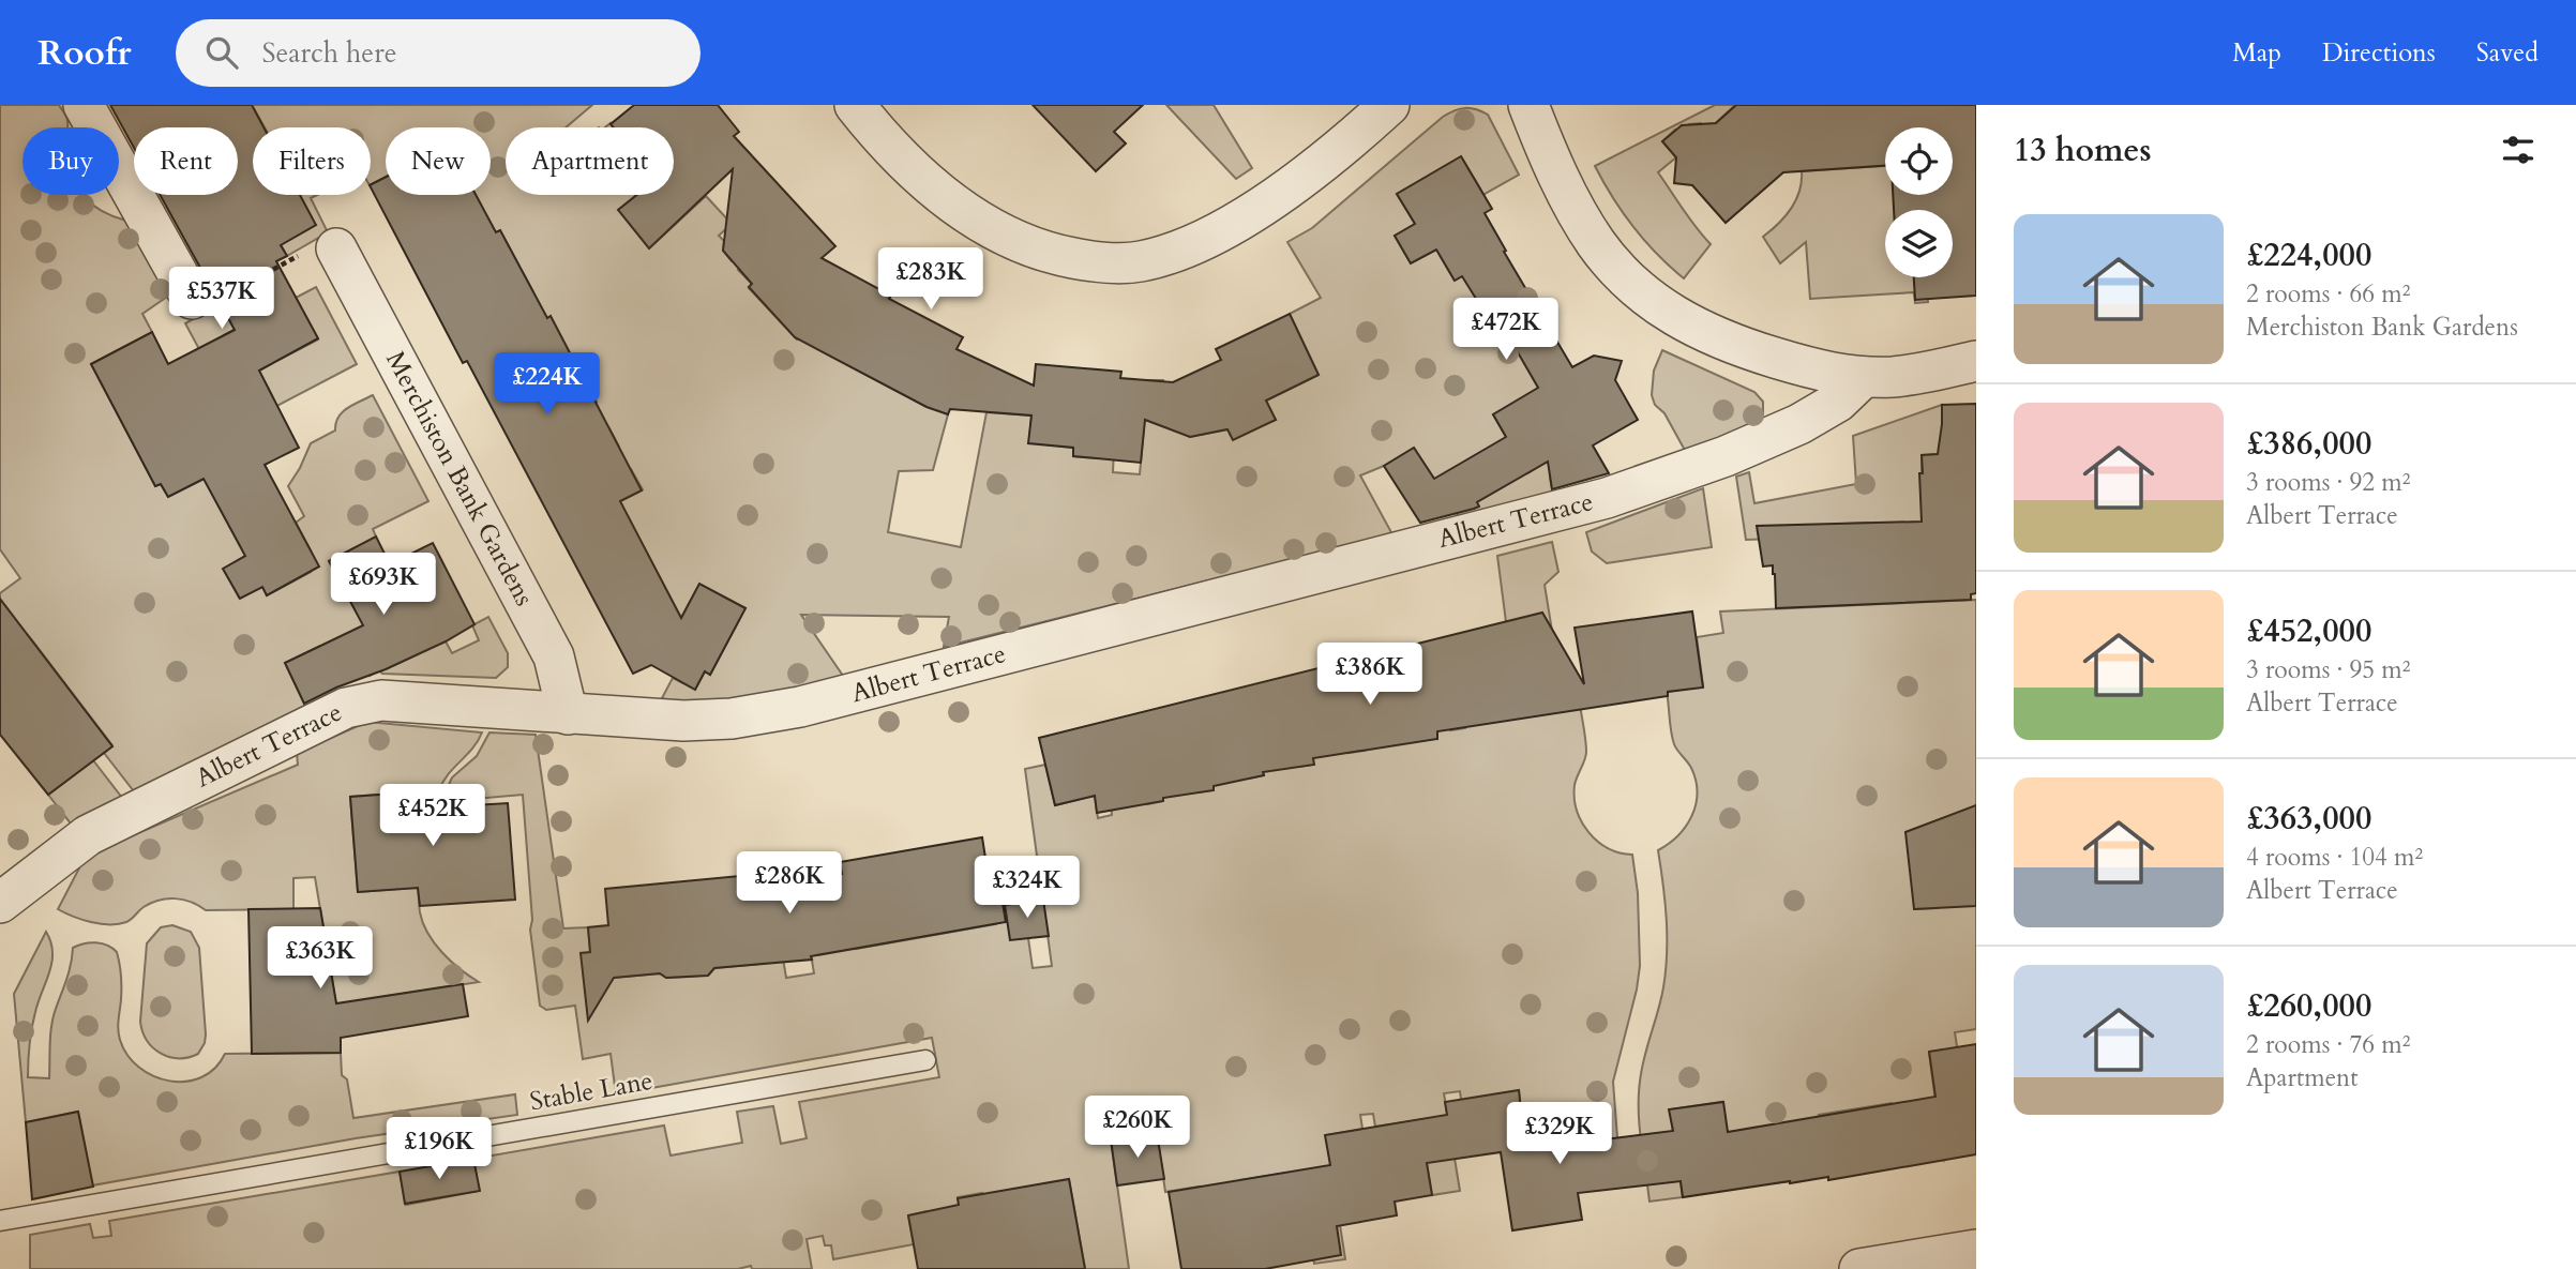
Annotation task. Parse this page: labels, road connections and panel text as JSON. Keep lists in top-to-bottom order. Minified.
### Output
{"streets":{"street":["Merchiston Bank Gardens","Albert Terrace"],"lane":["Stable Lane"]},"crossings":[["Merchiston Bank Gardens","Albert Terrace"]],"page":{"header":"Roofr","search":"Search here","nav":["Map","Directions","Saved"],"heading":"13 homes","chip":["Buy","Rent","Filters","New","Apartment"],"list":[{"name":"£224,000","note":"2 rooms · 66 m² · Merchiston Bank Gardens"},{"name":"£386,000","note":"3 rooms · 92 m² · Albert Terrace"},{"name":"£452,000","note":"3 rooms · 95 m² · Albert Terrace"},{"name":"£363,000","note":"4 rooms · 104 m² · Albert Terrace"},{"name":"£260,000","note":"2 rooms · 76 m² · Apartment"}],"price":["£283K","£537K","£472K","£224K","£693K","£386K","£452K","£286K","£324K","£363K","£260K","£329K","£196K"]}}
